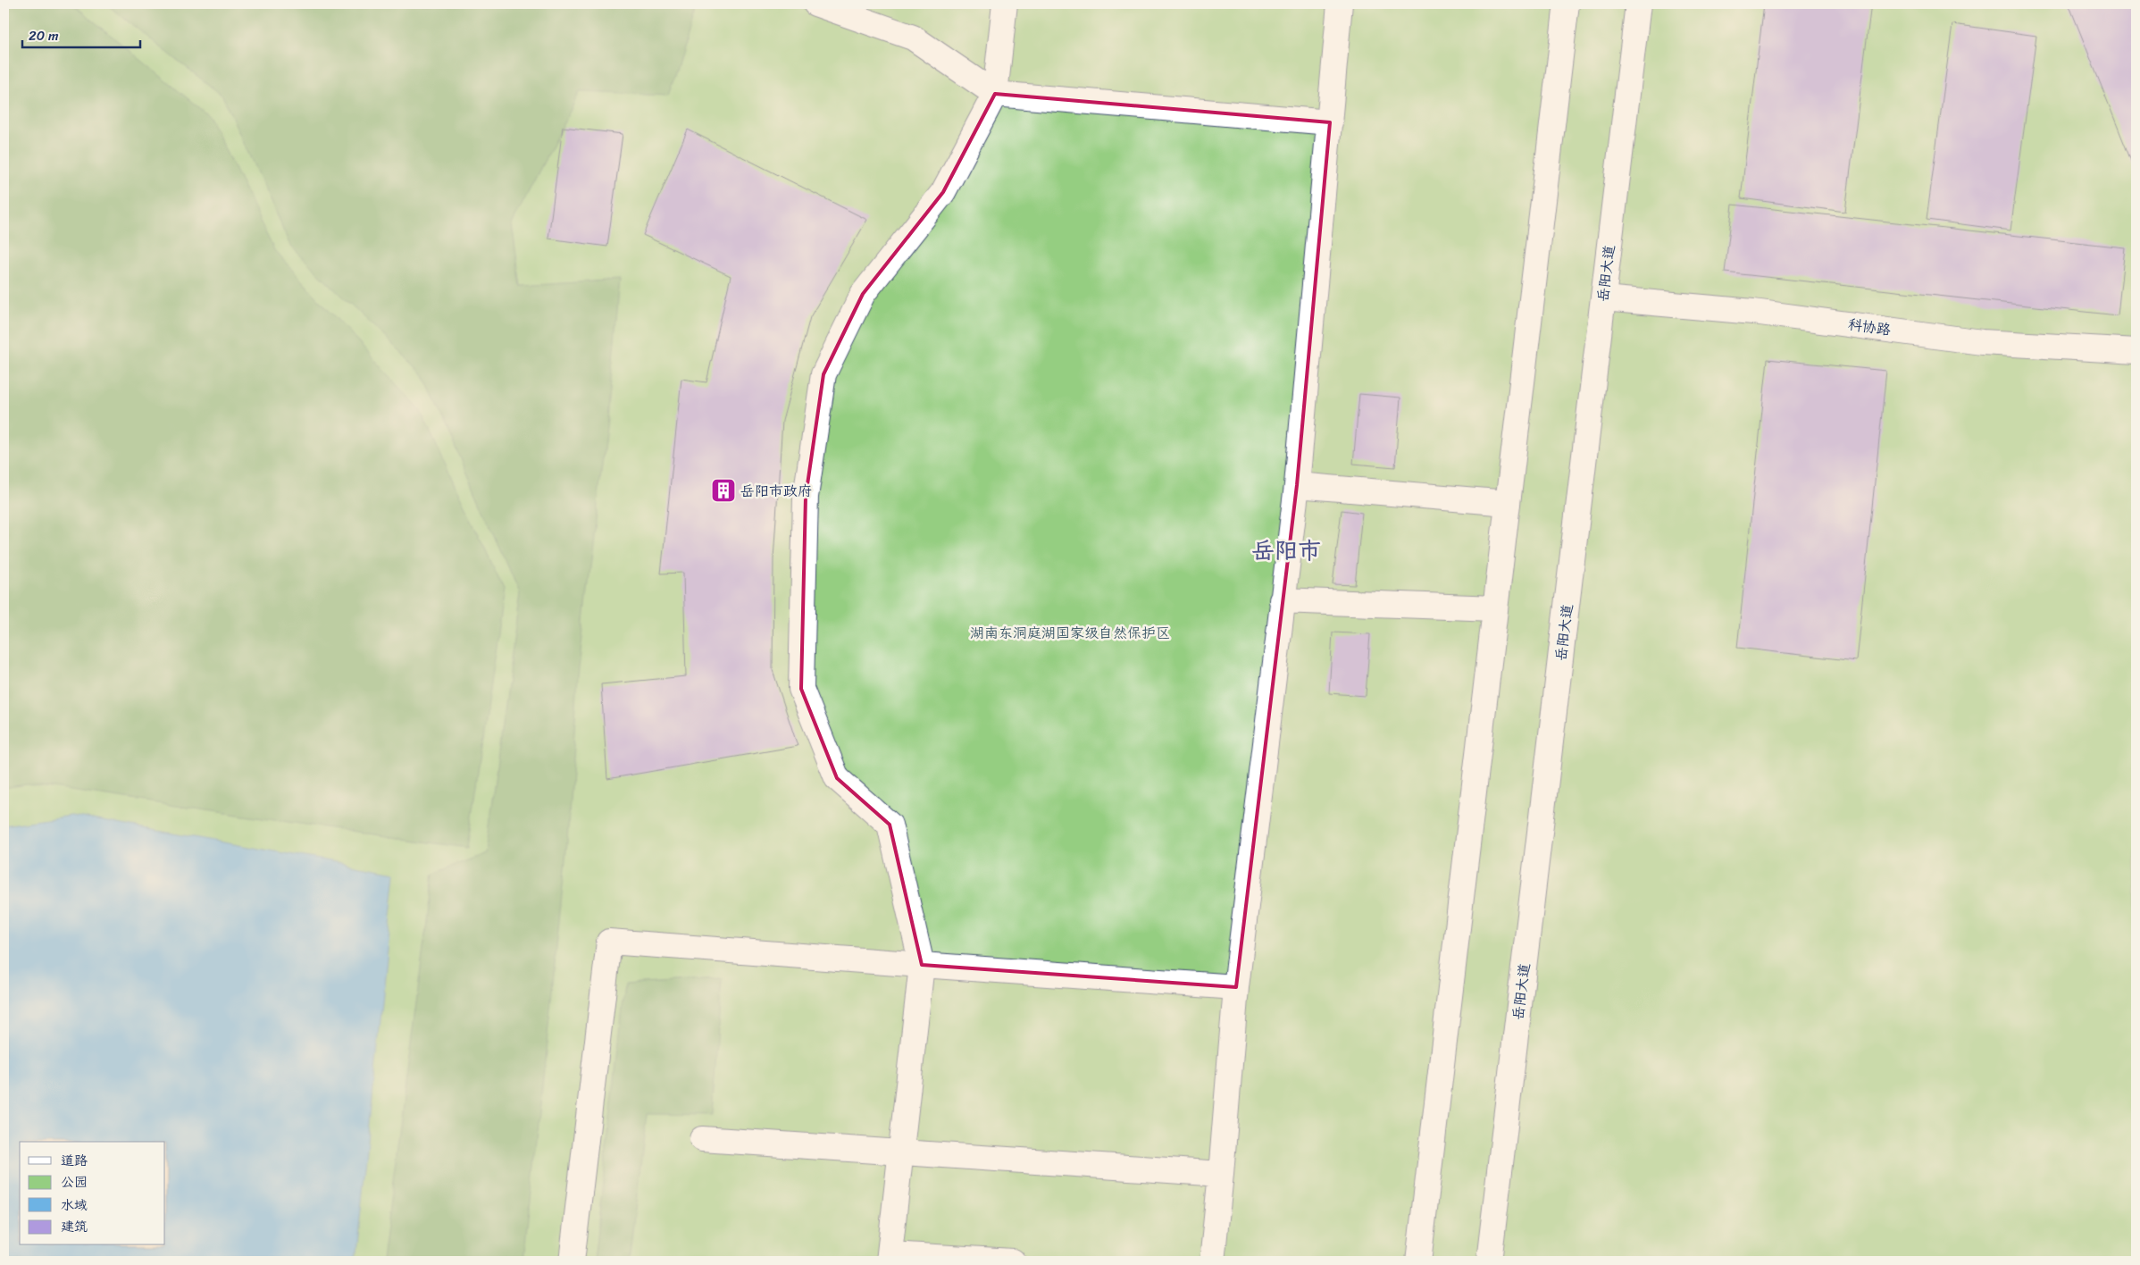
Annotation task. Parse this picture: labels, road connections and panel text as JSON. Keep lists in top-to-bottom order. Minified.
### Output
{"streets":{"street":["岳阳大道","科协路"]},"crossings":[["岳阳大道","科协路"]],"districts":["岳阳市"],"parks":["湖南东洞庭湖国家级自然保护区"],"places":{"building":["岳阳市政府"]},"legend":["道路","公园","水域","建筑"],"scale_bar":"20 m"}
